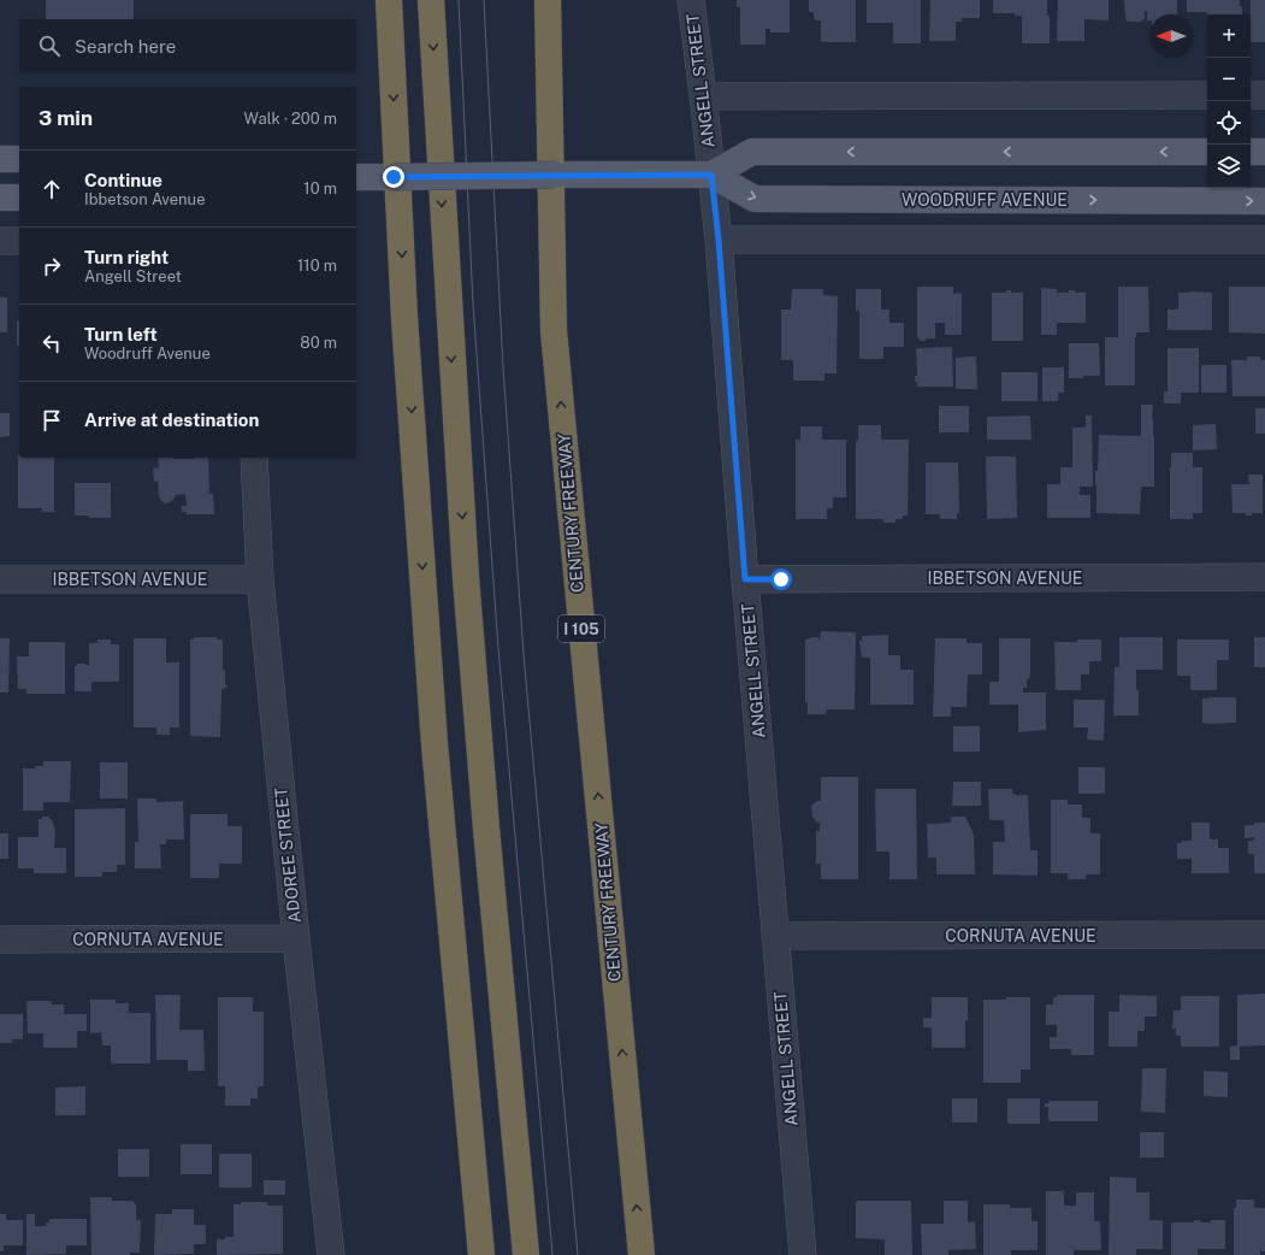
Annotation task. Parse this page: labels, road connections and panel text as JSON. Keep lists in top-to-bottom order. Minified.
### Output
{"streets":{"highway":["CENTURY FREEWAY","I 105"],"main road":["WOODRUFF AVENUE"],"street":["ANGELL STREET","IBBETSON AVENUE","ADOREE STREET","CORNUTA AVENUE"]},"crossings":[["ANGELL STREET","WOODRUFF AVENUE"],["ANGELL STREET","IBBETSON AVENUE"],["ANGELL STREET","CORNUTA AVENUE"],["IBBETSON AVENUE","ADOREE STREET"],["ADOREE STREET","CORNUTA AVENUE"]],"north":"left","page":{"map_buttons":["+","−"],"search":"Search here","heading":["3 min","Walk · 200 m"],"list":[["Continue","Ibbetson Avenue","10 m"],["Turn right","Angell Street","110 m"],["Turn left","Woodruff Avenue","80 m"],"Arrive at destination"]}}
